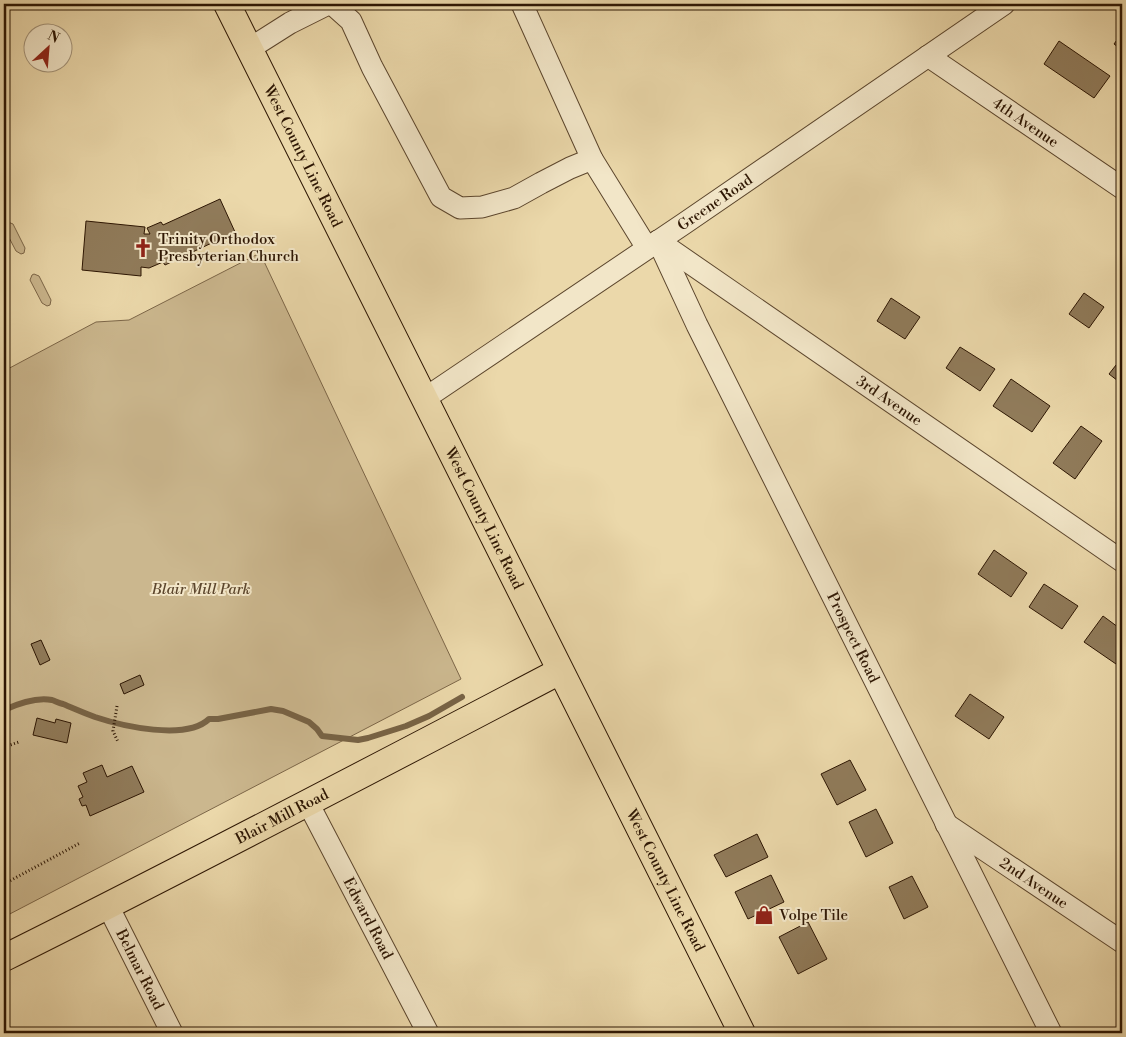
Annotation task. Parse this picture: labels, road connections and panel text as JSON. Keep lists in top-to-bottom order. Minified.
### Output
{"streets":{"main road":["West County Line Road","Blair Mill Road"],"street":["4th Avenue","Greene Road","3rd Avenue","Prospect Road","2nd Avenue","Edward Road","Belmar Road"]},"crossings":[["4th Avenue","Greene Road"],["West County Line Road","Greene Road"],["West County Line Road","Blair Mill Road"],["Greene Road","3rd Avenue"],["Greene Road","Prospect Road"],["3rd Avenue","Prospect Road"],["Prospect Road","2nd Avenue"],["Blair Mill Road","Edward Road"],["Blair Mill Road","Belmar Road"]],"parks":["Blair Mill Park"],"places":{"church":["Trinity Orthodox Presbyterian Church"],"shop":["Volpe Tile"]},"north":"top right"}
